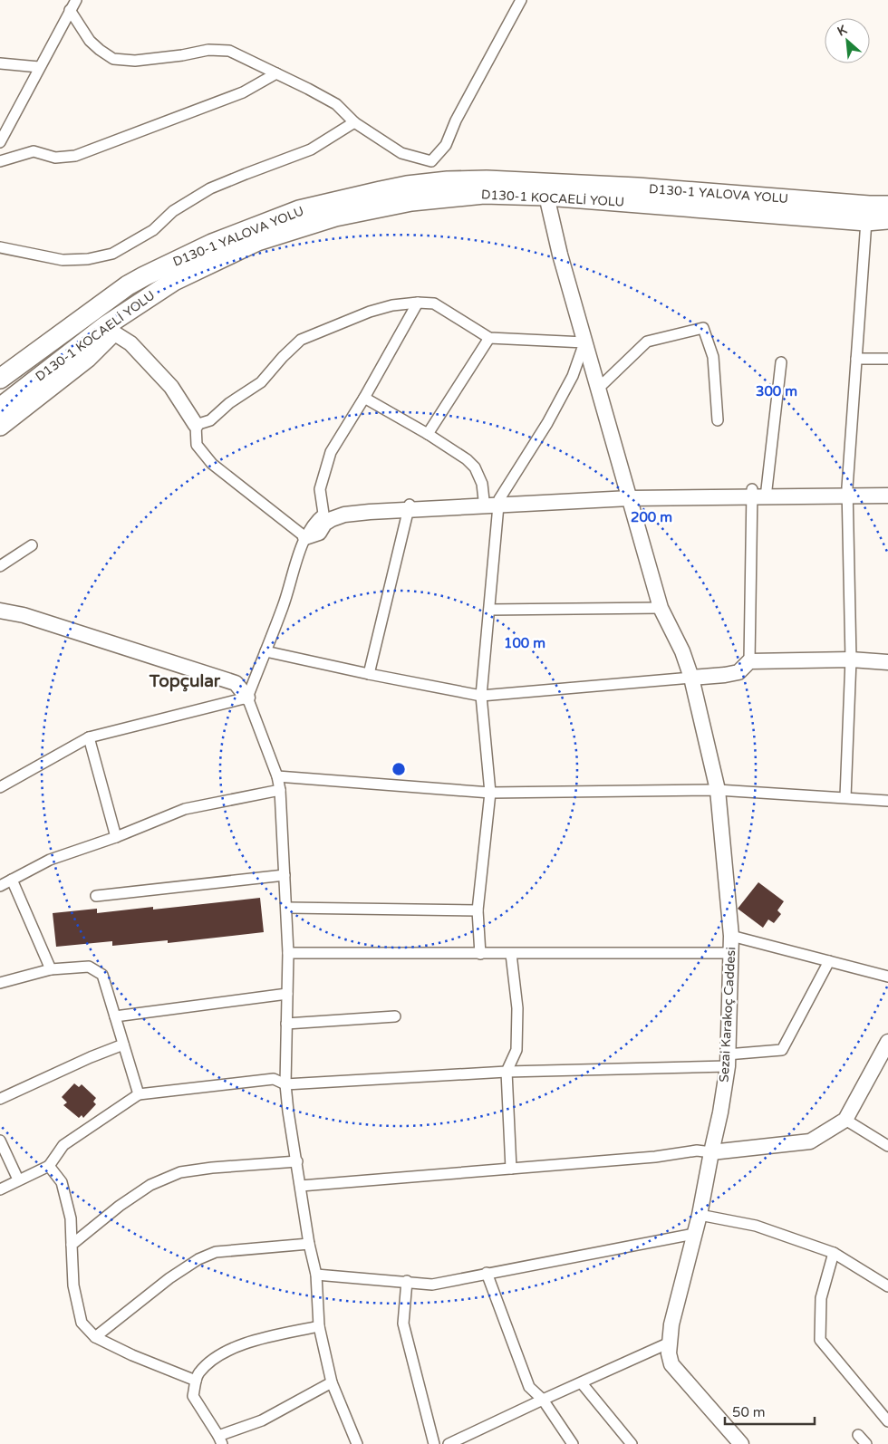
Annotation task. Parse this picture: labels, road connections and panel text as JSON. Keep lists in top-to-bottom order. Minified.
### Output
{"streets":{"highway":["D130-1 YALOVA YOLU","D130-1 KOCAELİ YOLU"],"street":["Sezai Karakoç Caddesi"]},"crossings":[["D130-1 YALOVA YOLU","D130-1 KOCAELİ YOLU"],["D130-1 KOCAELİ YOLU","Sezai Karakoç Caddesi"]],"districts":["Topçular"],"scale_bar":"50 m","north":"top left","rings":["300 m","200 m","100 m"]}
